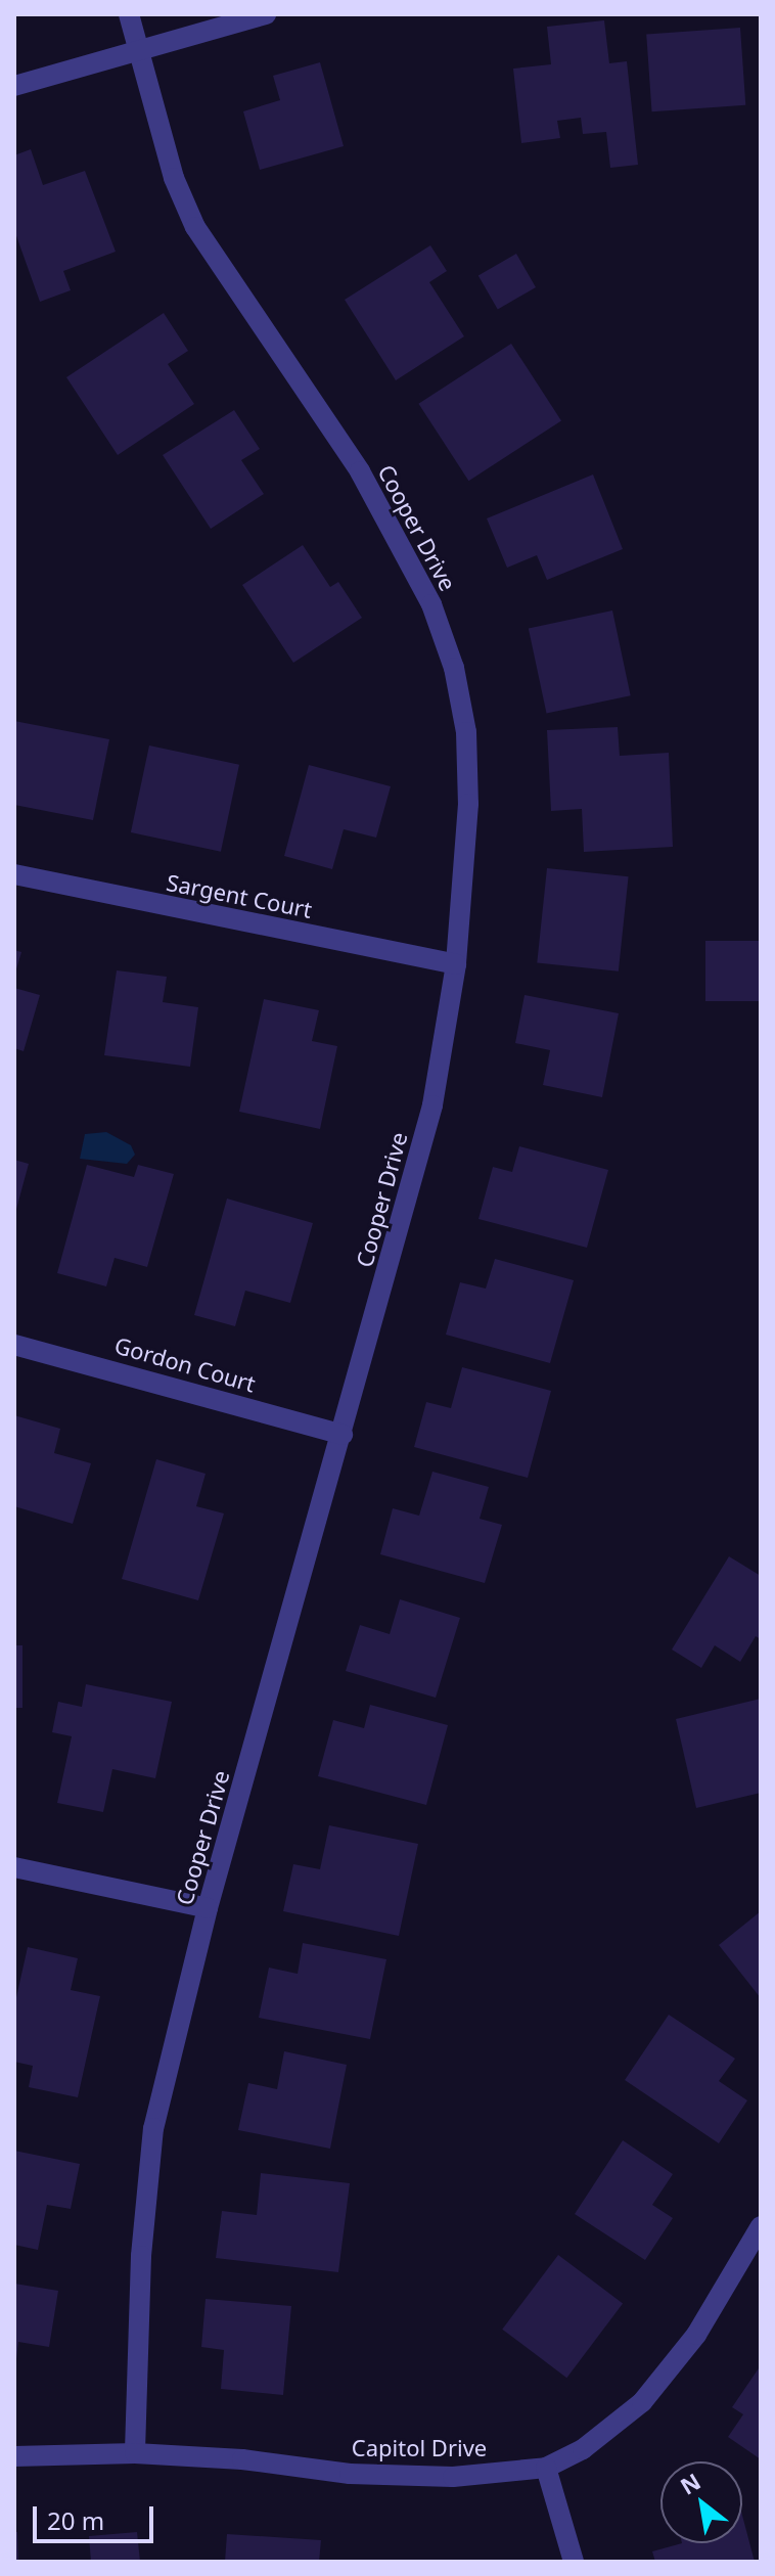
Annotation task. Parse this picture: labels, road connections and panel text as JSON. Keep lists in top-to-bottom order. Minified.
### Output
{"streets":{"street":["Cooper Drive","Sargent Court","Gordon Court","Capitol Drive"]},"crossings":[["Cooper Drive","Sargent Court"],["Cooper Drive","Gordon Court"],["Cooper Drive","Capitol Drive"]],"scale_bar":"20 m","north":"top left"}
